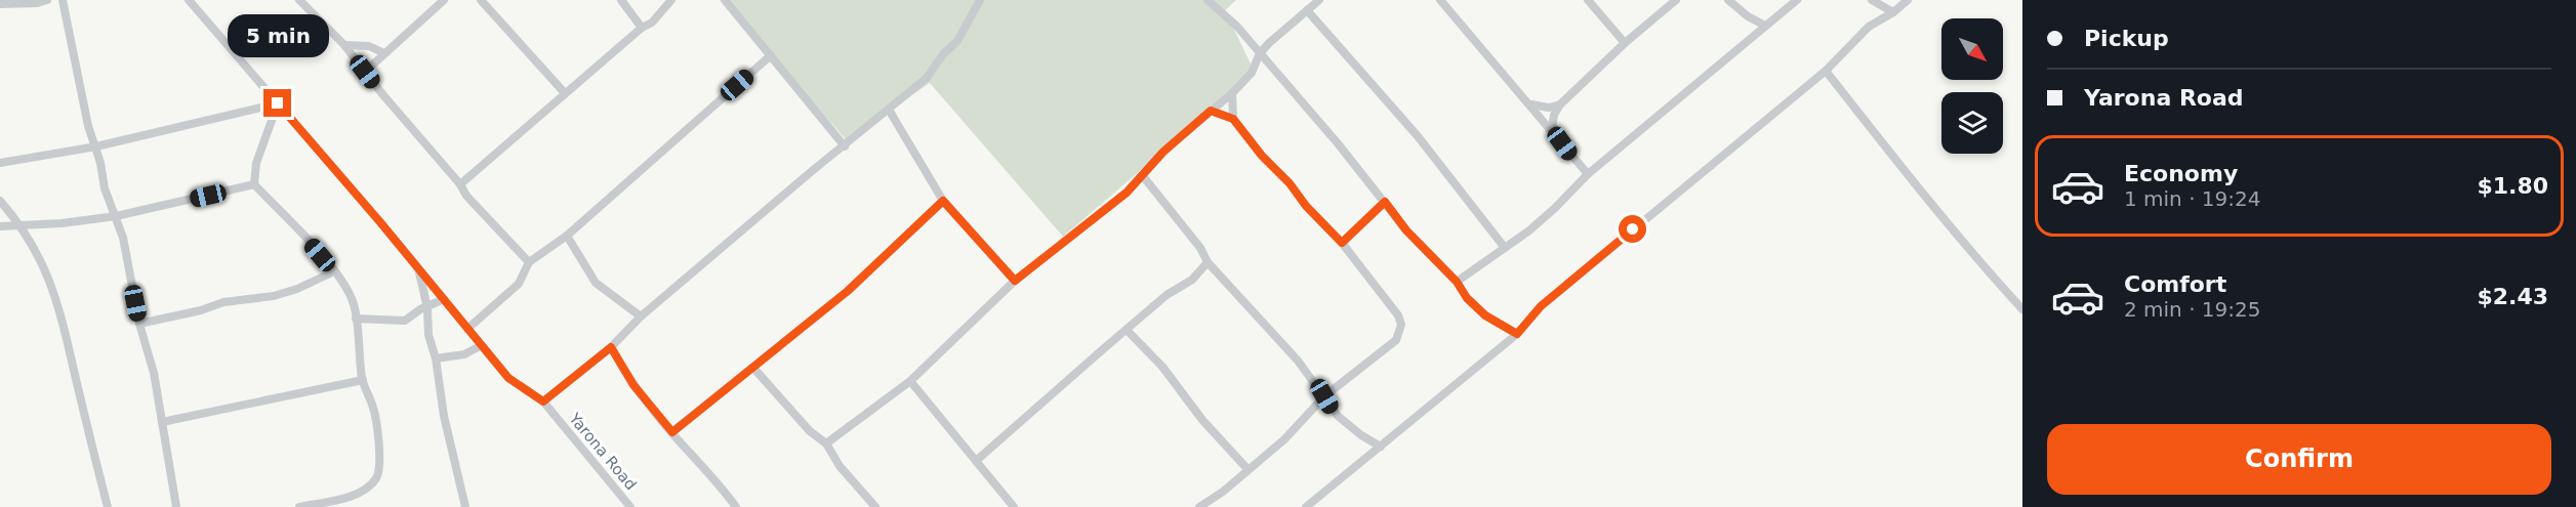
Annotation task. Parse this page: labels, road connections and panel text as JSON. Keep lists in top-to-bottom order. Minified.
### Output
{"streets":{"street":["Yarona Road"]},"north":"bottom right","page":{"banner":["Pickup","Yarona Road"],"bubble":"5 min","list":[{"name":"Economy","note":"1 min · 19:24","value":"$1.80"},{"name":"Comfort","note":"2 min · 19:25","value":"$2.43"}],"buttons":"Confirm"}}
